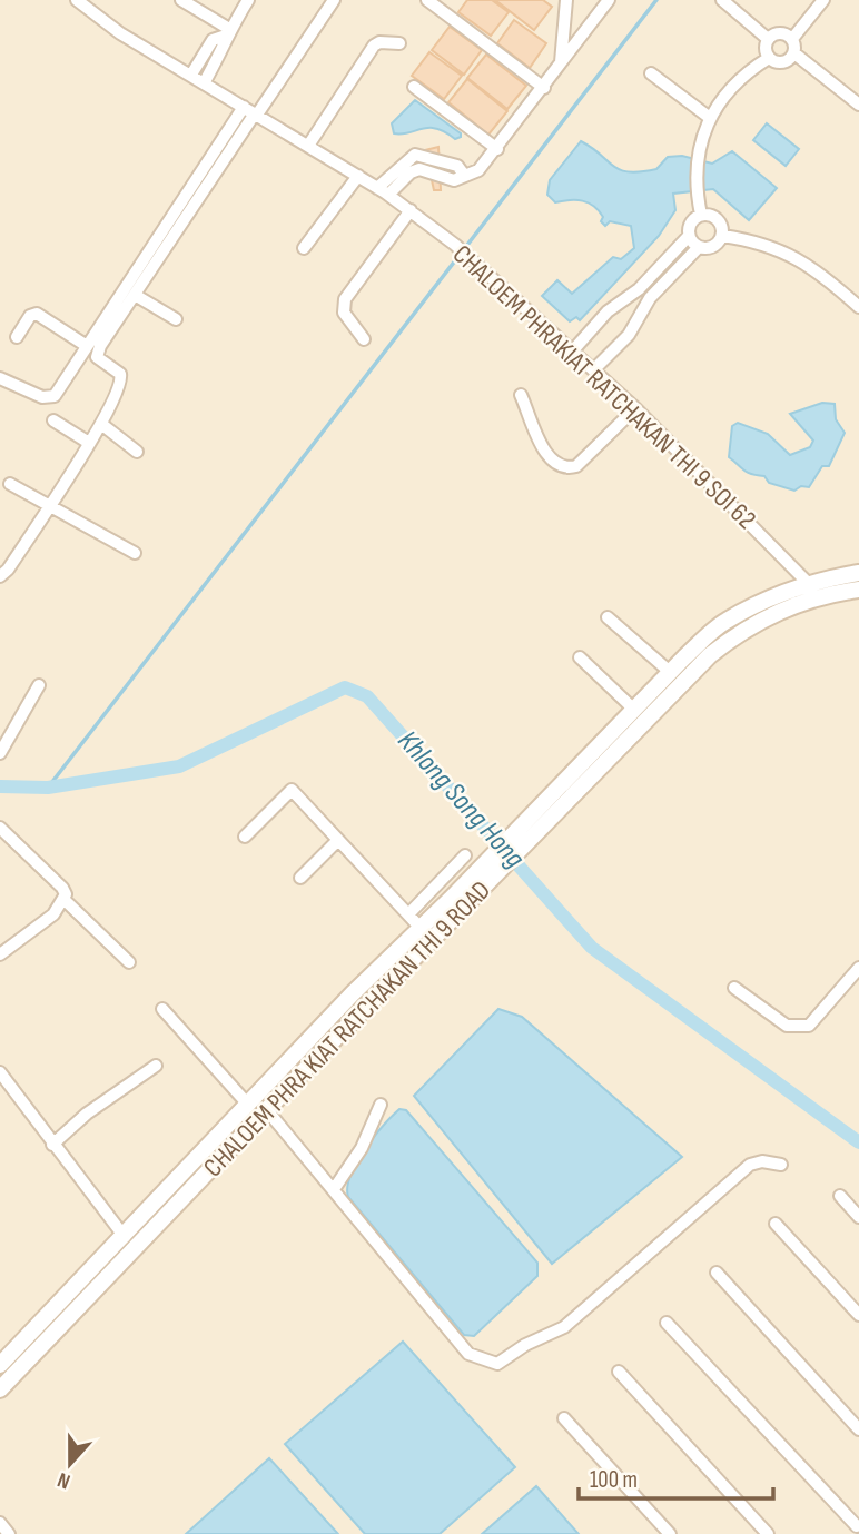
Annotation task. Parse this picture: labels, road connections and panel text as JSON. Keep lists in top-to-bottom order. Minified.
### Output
{"streets":{"main road":["CHALOEM PHRA KIAT RATCHAKAN THI 9 ROAD"],"street":["CHALOEM PHRAKIAT RATCHAKAN THI 9 SOI 62"]},"crossings":[["CHALOEM PHRAKIAT RATCHAKAN THI 9 SOI 62","CHALOEM PHRA KIAT RATCHAKAN THI 9 ROAD"]],"water":["Khlong Song Hong"],"scale_bar":"100 m","north":"bottom"}
